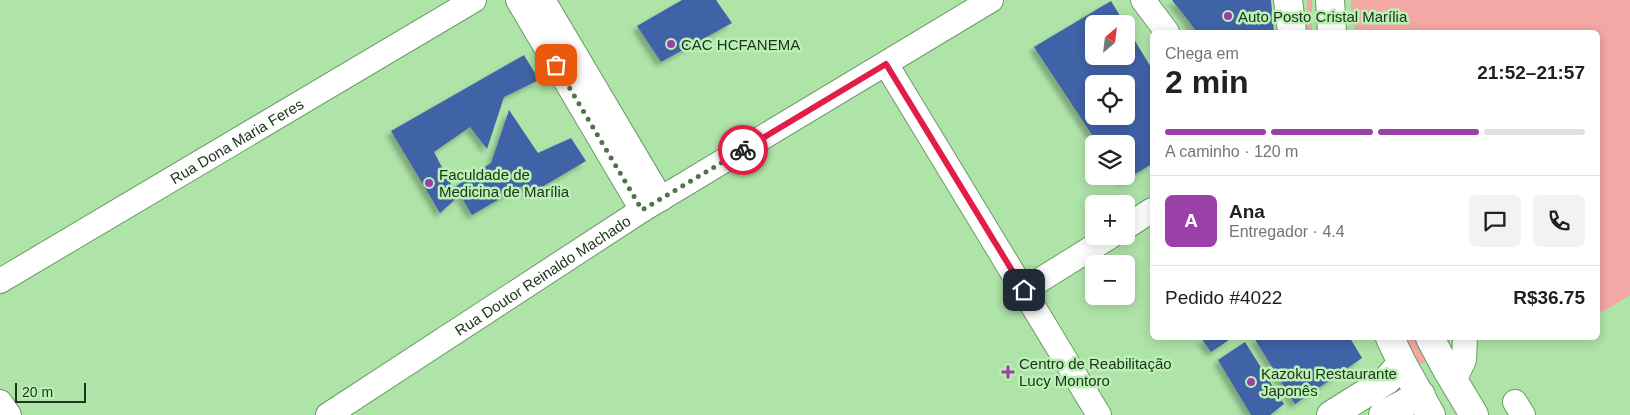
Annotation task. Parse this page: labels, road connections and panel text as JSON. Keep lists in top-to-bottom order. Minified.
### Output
{"streets":{"street":["Rua Dona Maria Feres","Rua Doutor Reinaldo Machado"]},"places":{"other":["Auto Posto Cristal Marília","CAC HCFANEMA","Faculdade de Medicina de Marília","Kazoku Restaurante Japonês"],"health":["Centro de Reabilitação Lucy Montoro"]},"scale_bar":"20 m","north":"top right","page":{"map_buttons":["+","−"],"heading":["2 min","Chega em","21:52–21:57"],"panel":["Ana","Entregador · 4.4","Pedido #4022","R$36.75"],"bar":"A caminho · 120 m","round":"A","scale":"20 m"}}
